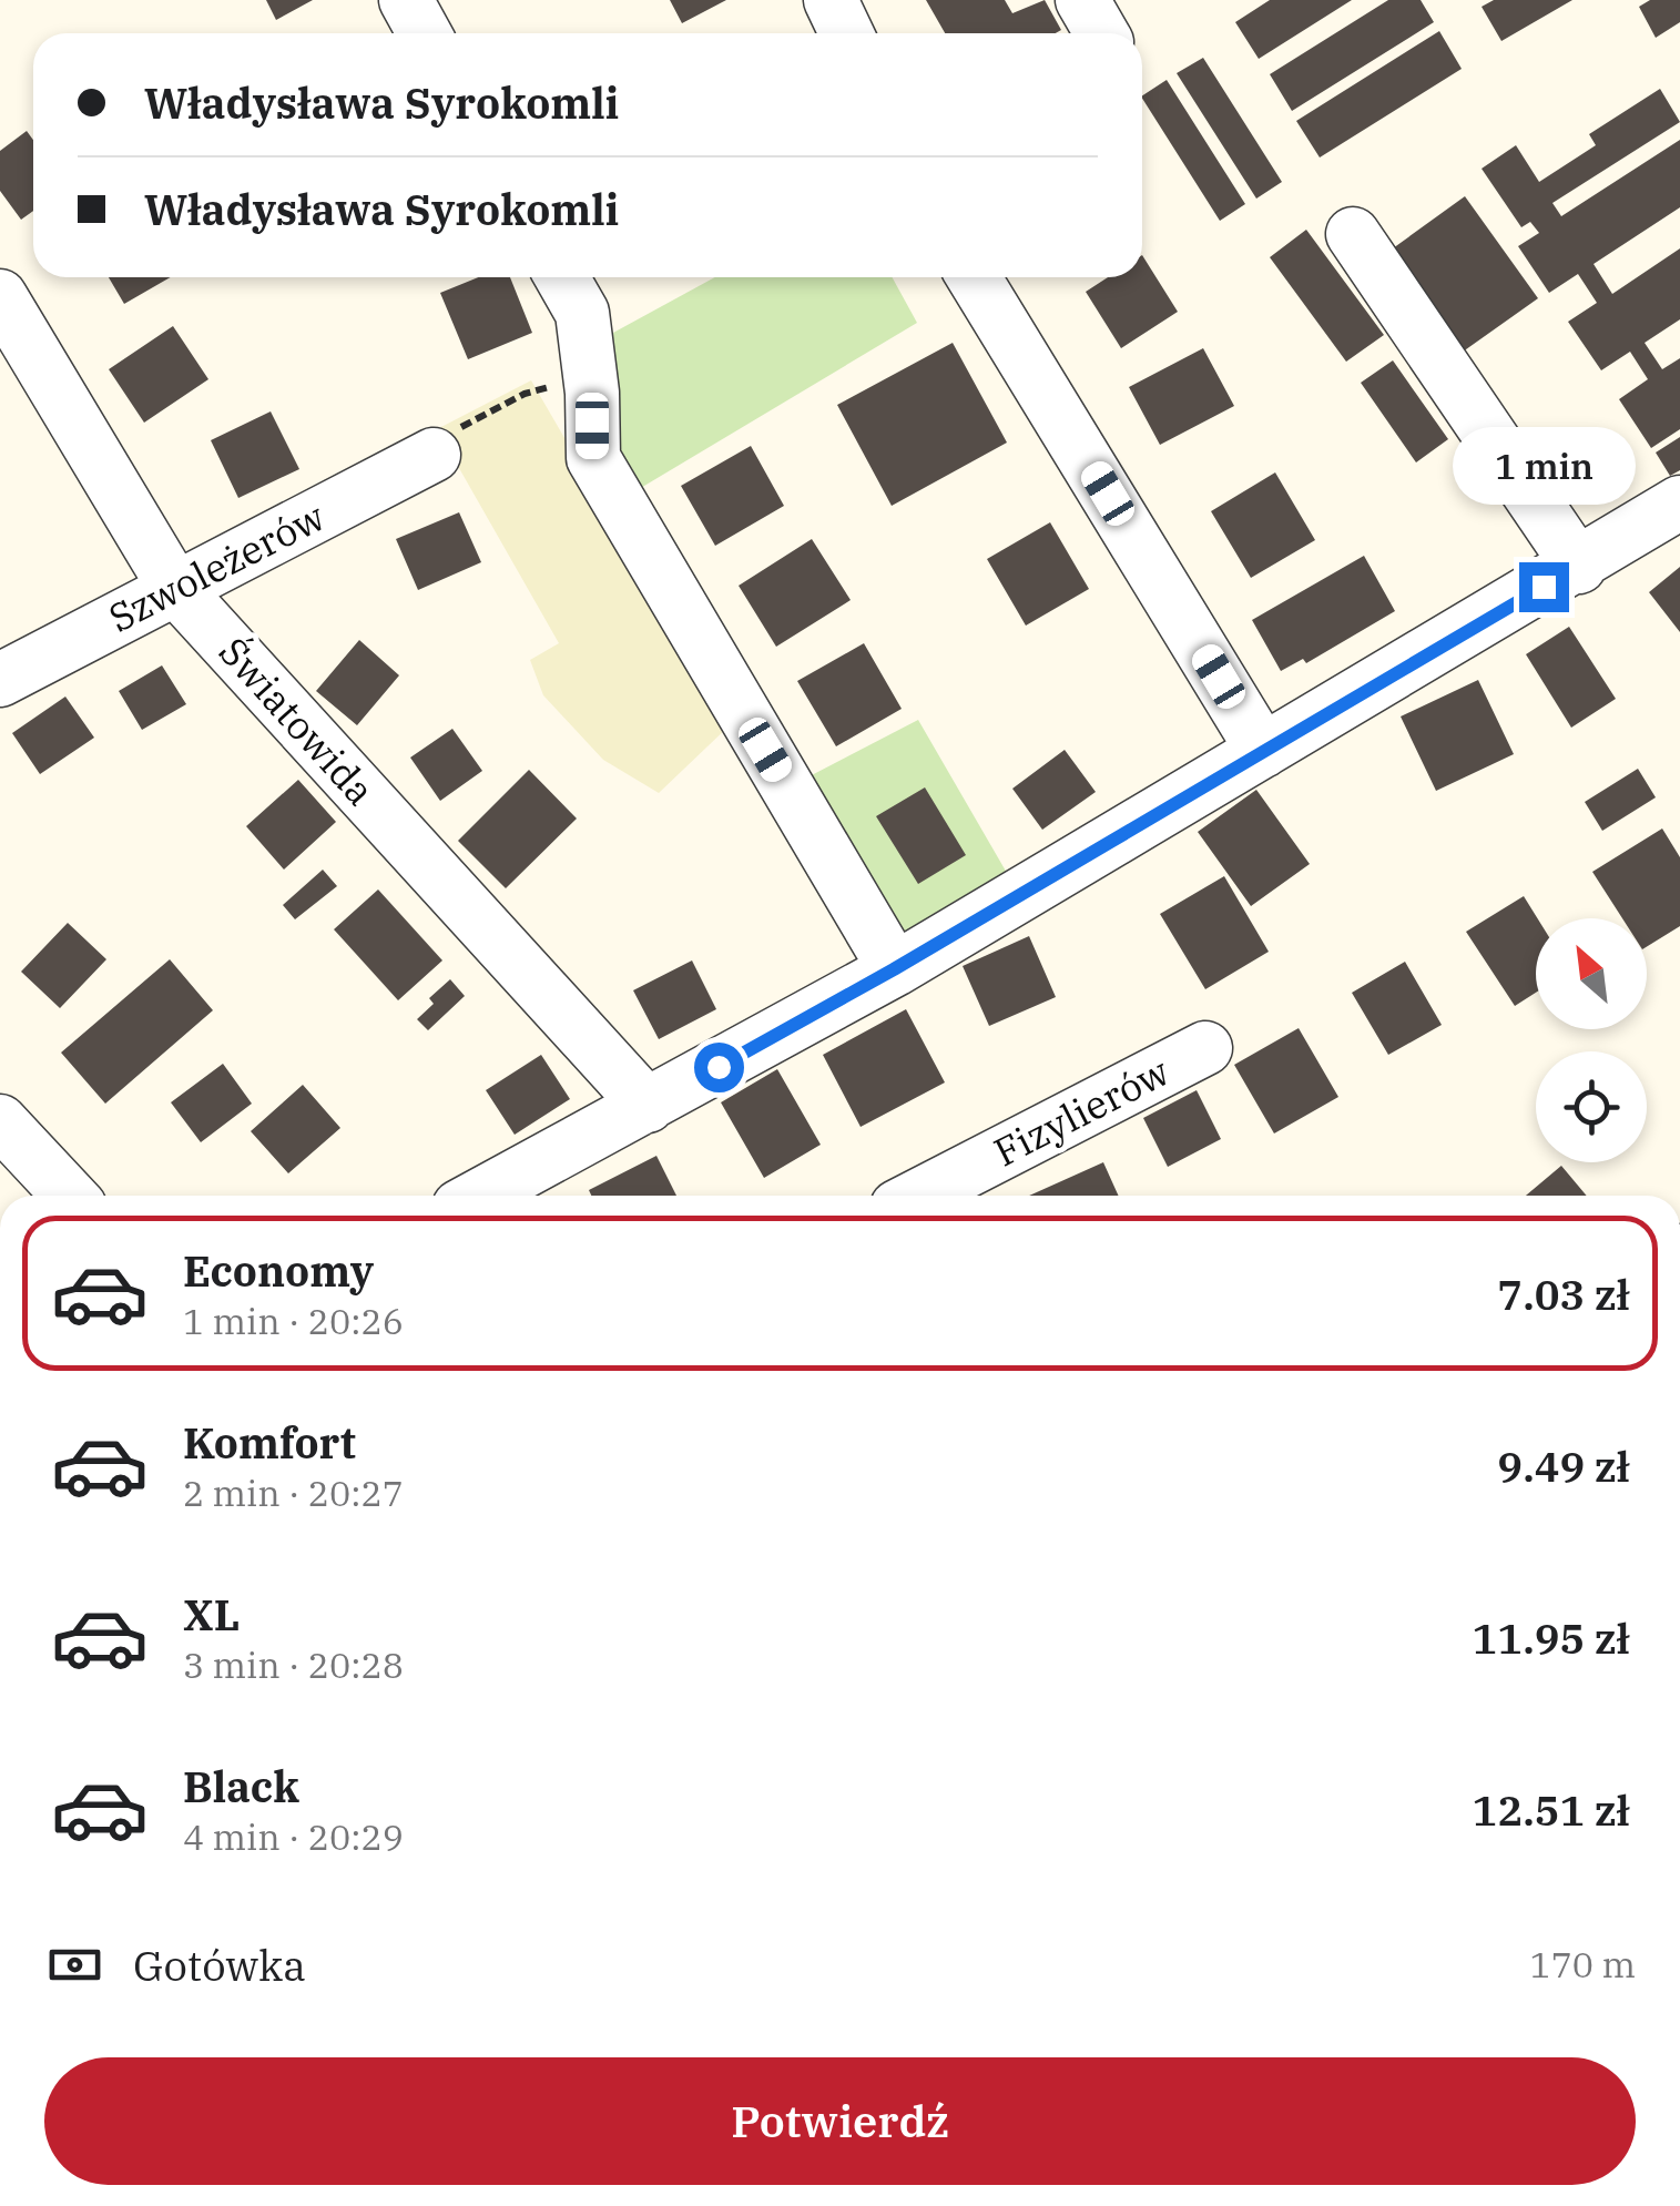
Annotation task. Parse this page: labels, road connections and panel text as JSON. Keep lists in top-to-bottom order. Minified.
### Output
{"streets":{"street":["Szwoleżerów","Światowida","Fizylierów"]},"crossings":[["Szwoleżerów","Światowida"]],"north":"top left","page":{"banner":["Władysława Syrokomli","Władysława Syrokomli"],"bubble":"1 min","list":[{"name":"Economy","note":"1 min · 20:26","value":"7.03 zł"},{"name":"Komfort","note":"2 min · 20:27","value":"9.49 zł"},{"name":"XL","note":"3 min · 20:28","value":"11.95 zł"},{"name":"Black","note":"4 min · 20:29","value":"12.51 zł"}],"pay":["Gotówka","170 m"],"buttons":"Potwierdź"}}
